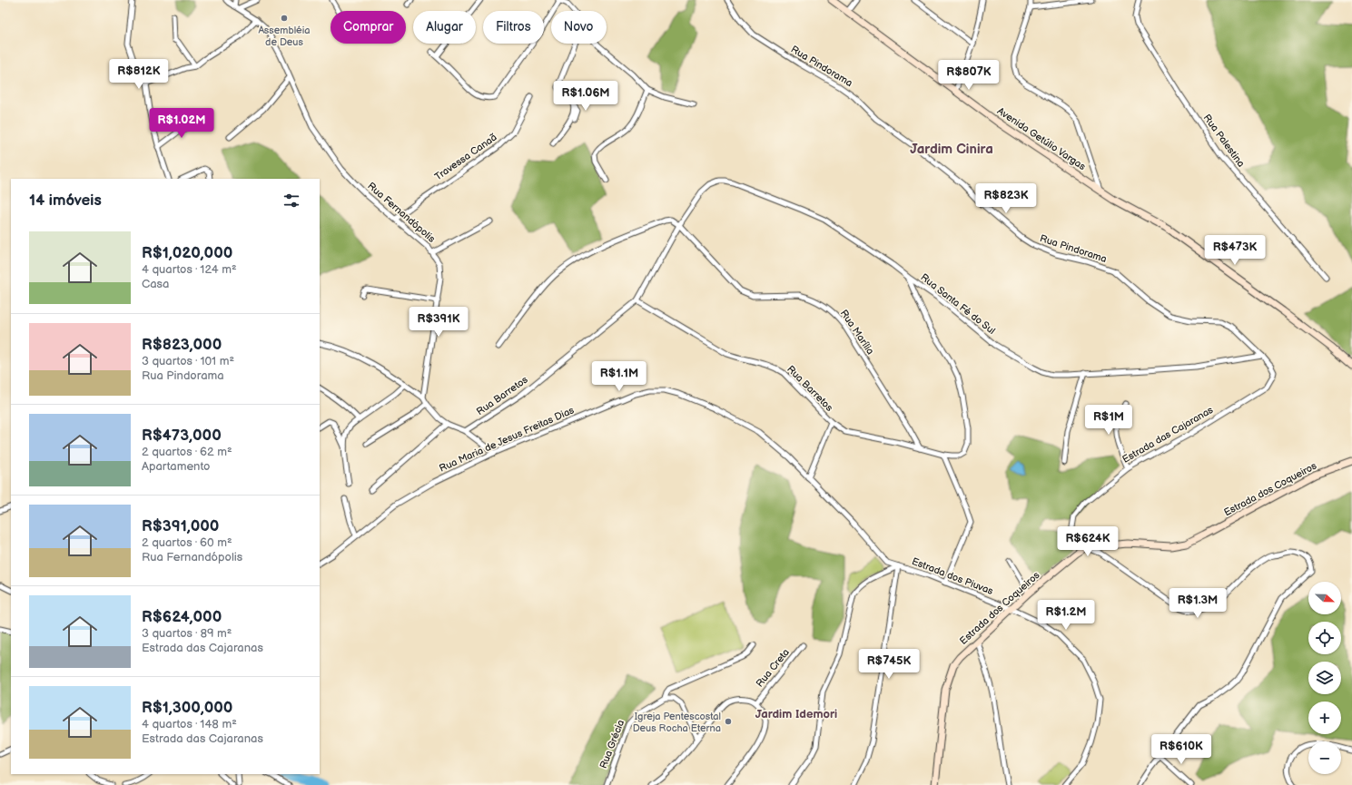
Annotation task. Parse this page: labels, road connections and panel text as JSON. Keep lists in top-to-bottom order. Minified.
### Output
{"streets":{"street":["Rua Pindorama","Avenida Getúlio Vargas","Rua Palestina","Travessa Canaã","Rua Fernandópolis","Rua Santa Fé do Sul","Rua Marília","Rua Barretos","Estrada das Cajaranas","Rua Maria de Jesus Freitas Dias","Estrada dos Coqueiros","Estrada dos Piuvas","Rua Creta","Rua Grécia"]},"crossings":[["Rua Pindorama","Rua Santa Fé do Sul"],["Rua Pindorama","Estrada das Cajaranas"],["Travessa Canaã","Rua Fernandópolis"],["Rua Santa Fé do Sul","Rua Marília"],["Rua Santa Fé do Sul","Rua Barretos"],["Rua Marília","Rua Barretos"],["Estrada das Cajaranas","Estrada dos Coqueiros"],["Rua Maria de Jesus Freitas Dias","Estrada dos Piuvas"],["Estrada dos Coqueiros","Estrada dos Piuvas"]],"districts":["Jardim Cinira","Jardim Idemori"],"places":["Assembléia de Deus","Igreja Pentescostal Deus Rocha Eterna"],"north":"right","page":{"chip":["Comprar","Alugar","Filtros","Novo"],"price":["R$812K","R$807K","R$1.06M","R$1.02M","R$823K","R$473K","R$391K","R$1.1M","R$1M","R$624K","R$1.3M","R$1.2M","R$745K","R$610K"],"heading":"14 imóveis","list":[{"name":"R$1,020,000","note":"4 quartos · 124 m² · Casa"},{"name":"R$823,000","note":"3 quartos · 101 m² · Rua Pindorama"},{"name":"R$473,000","note":"2 quartos · 62 m² · Apartamento"},{"name":"R$391,000","note":"2 quartos · 60 m² · Rua Fernandópolis"},{"name":"R$624,000","note":"3 quartos · 89 m² · Estrada das Cajaranas"},{"name":"R$1,300,000","note":"4 quartos · 148 m² · Estrada das Cajaranas"}],"map_buttons":["+","−"]}}
